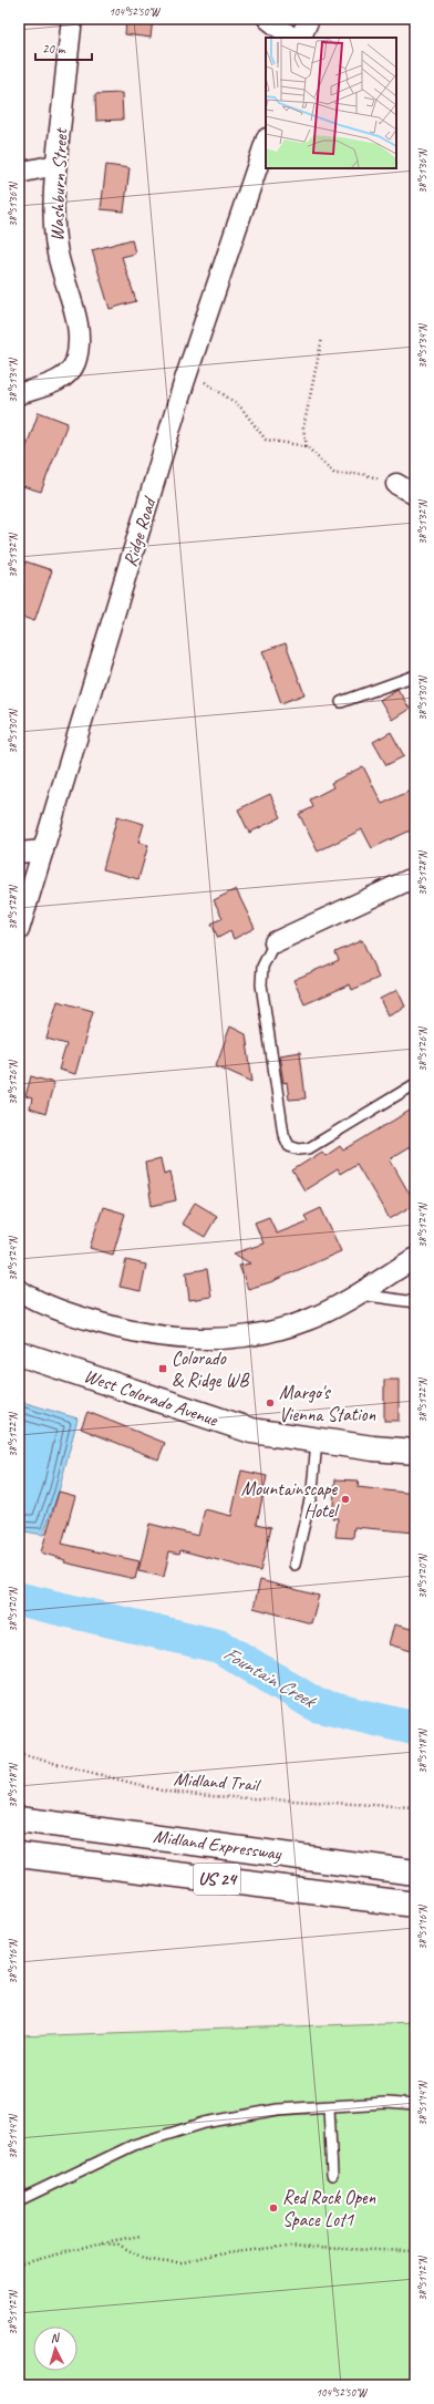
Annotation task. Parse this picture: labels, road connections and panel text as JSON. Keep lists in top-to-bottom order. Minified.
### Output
{"streets":{"main road":["West Colorado Avenue","Midland Expressway","US 24"],"street":["Washburn Street","Ridge Road"],"path":["Midland Trail"]},"water":["Fountain Creek"],"places":{"transit":["Colorado & Ridge WB"],"other":["Margo's Vienna Station","Mountainscape Hotel","Red Rock Open Space Lot1"]},"scale_bar":"20 m","north":"top","coordinates":["104°52'50\"W","38°51'36\"N","38°51'34\"N","38°51'32\"N","38°51'30\"N","38°51'28\"N","38°51'26\"N","38°51'24\"N","38°51'22\"N","38°51'20\"N","38°51'18\"N","38°51'16\"N","38°51'14\"N","38°51'12\"N"]}
